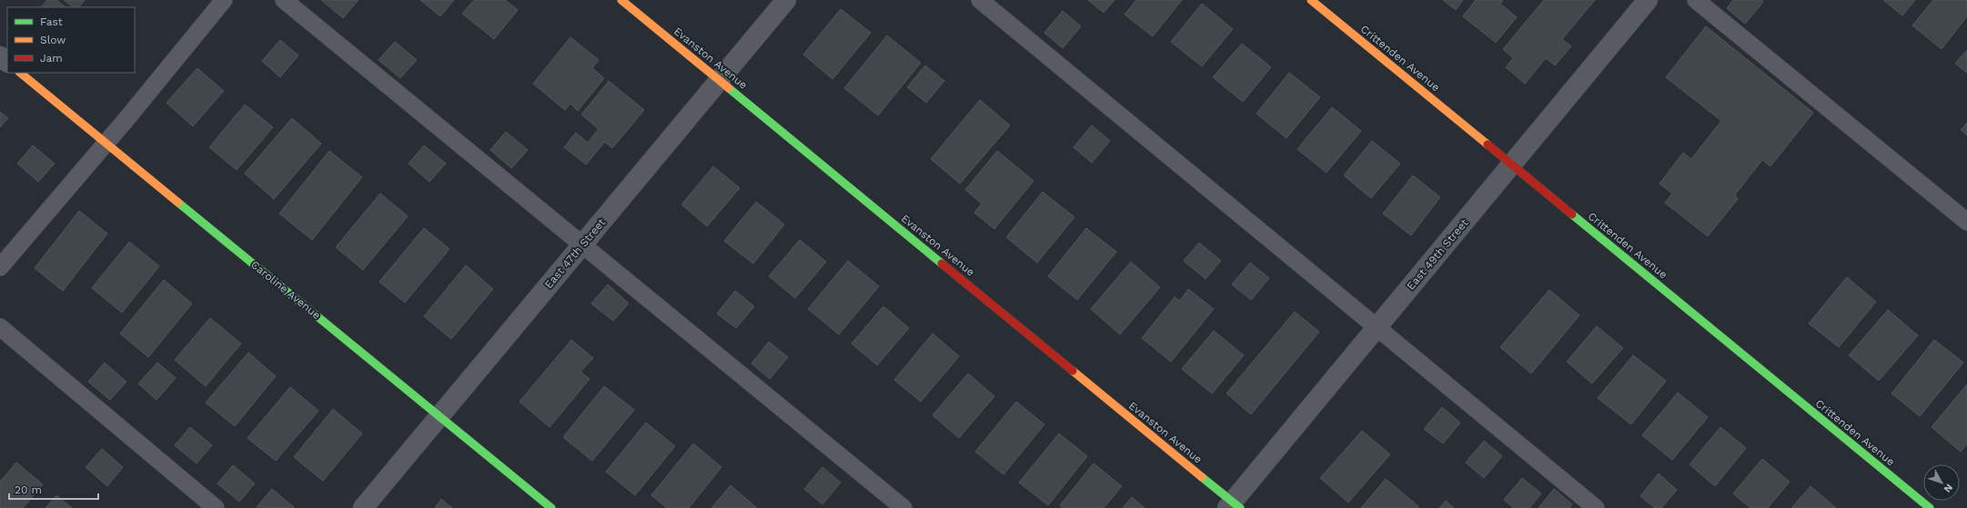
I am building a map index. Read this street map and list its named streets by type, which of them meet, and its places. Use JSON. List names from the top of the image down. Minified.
{"streets":{"street":["Evanston Avenue","Crittenden Avenue","East 47th Street","East 49th Street","Caroline Avenue"]},"crossings":[["Evanston Avenue","East 47th Street"],["Evanston Avenue","East 49th Street"],["Crittenden Avenue","East 49th Street"],["East 47th Street","Caroline Avenue"]],"legend":["Fast","Slow","Jam"],"scale_bar":"20 m","north":"bottom right"}
